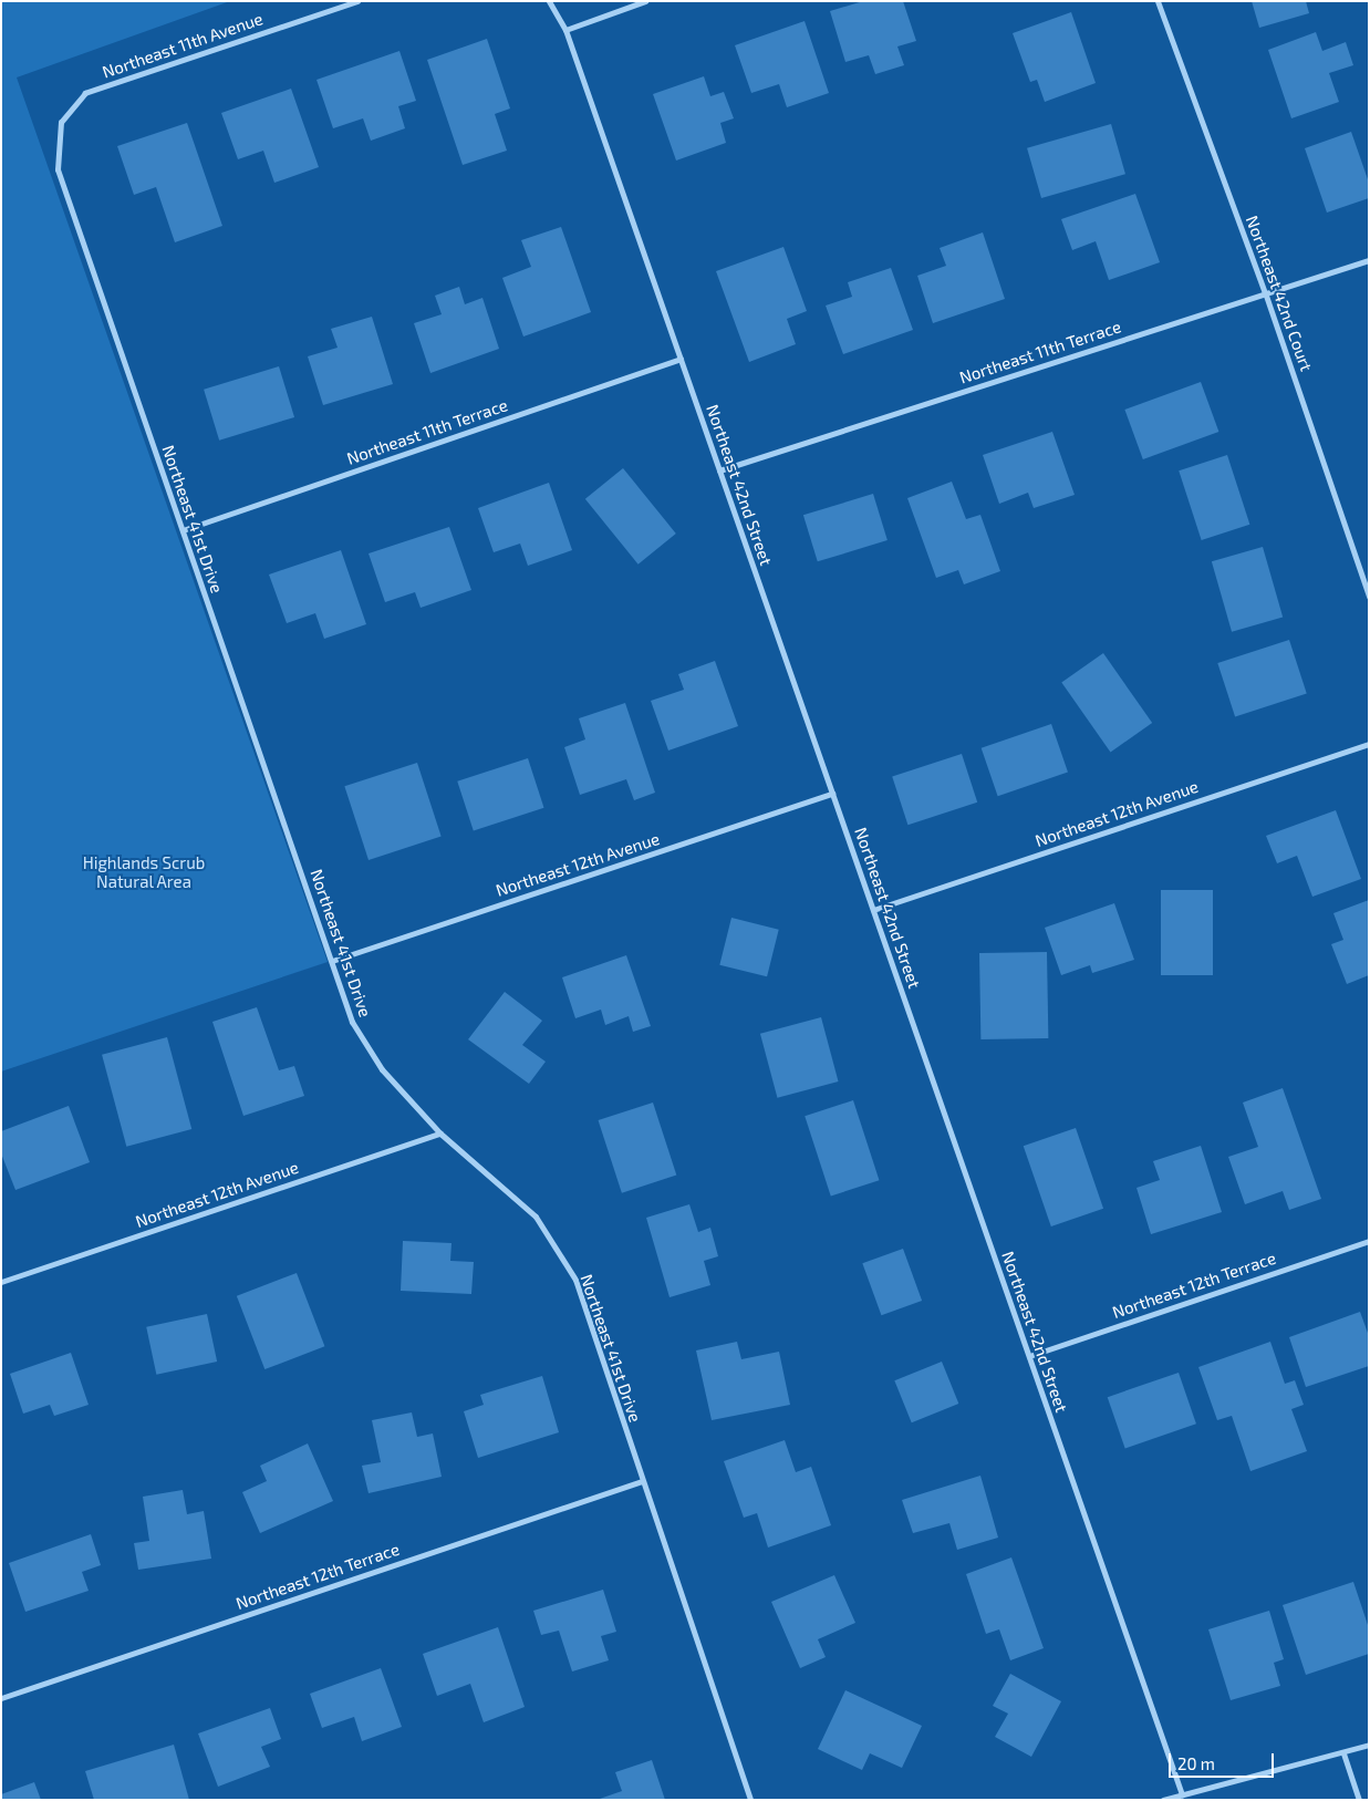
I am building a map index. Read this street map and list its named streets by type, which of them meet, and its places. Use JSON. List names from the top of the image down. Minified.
{"streets":{"street":["Northeast 11th Avenue","Northeast 42nd Court","Northeast 11th Terrace","Northeast 42nd Street","Northeast 41st Drive","Northeast 12th Avenue","Northeast 12th Terrace"]},"crossings":[["Northeast 11th Avenue","Northeast 41st Drive"],["Northeast 42nd Court","Northeast 11th Terrace"],["Northeast 11th Terrace","Northeast 42nd Street"],["Northeast 11th Terrace","Northeast 41st Drive"],["Northeast 42nd Street","Northeast 12th Avenue"],["Northeast 42nd Street","Northeast 12th Terrace"],["Northeast 41st Drive","Northeast 12th Avenue"],["Northeast 41st Drive","Northeast 12th Terrace"]],"parks":["Highlands Scrub Natural Area"],"scale_bar":"20 m"}
